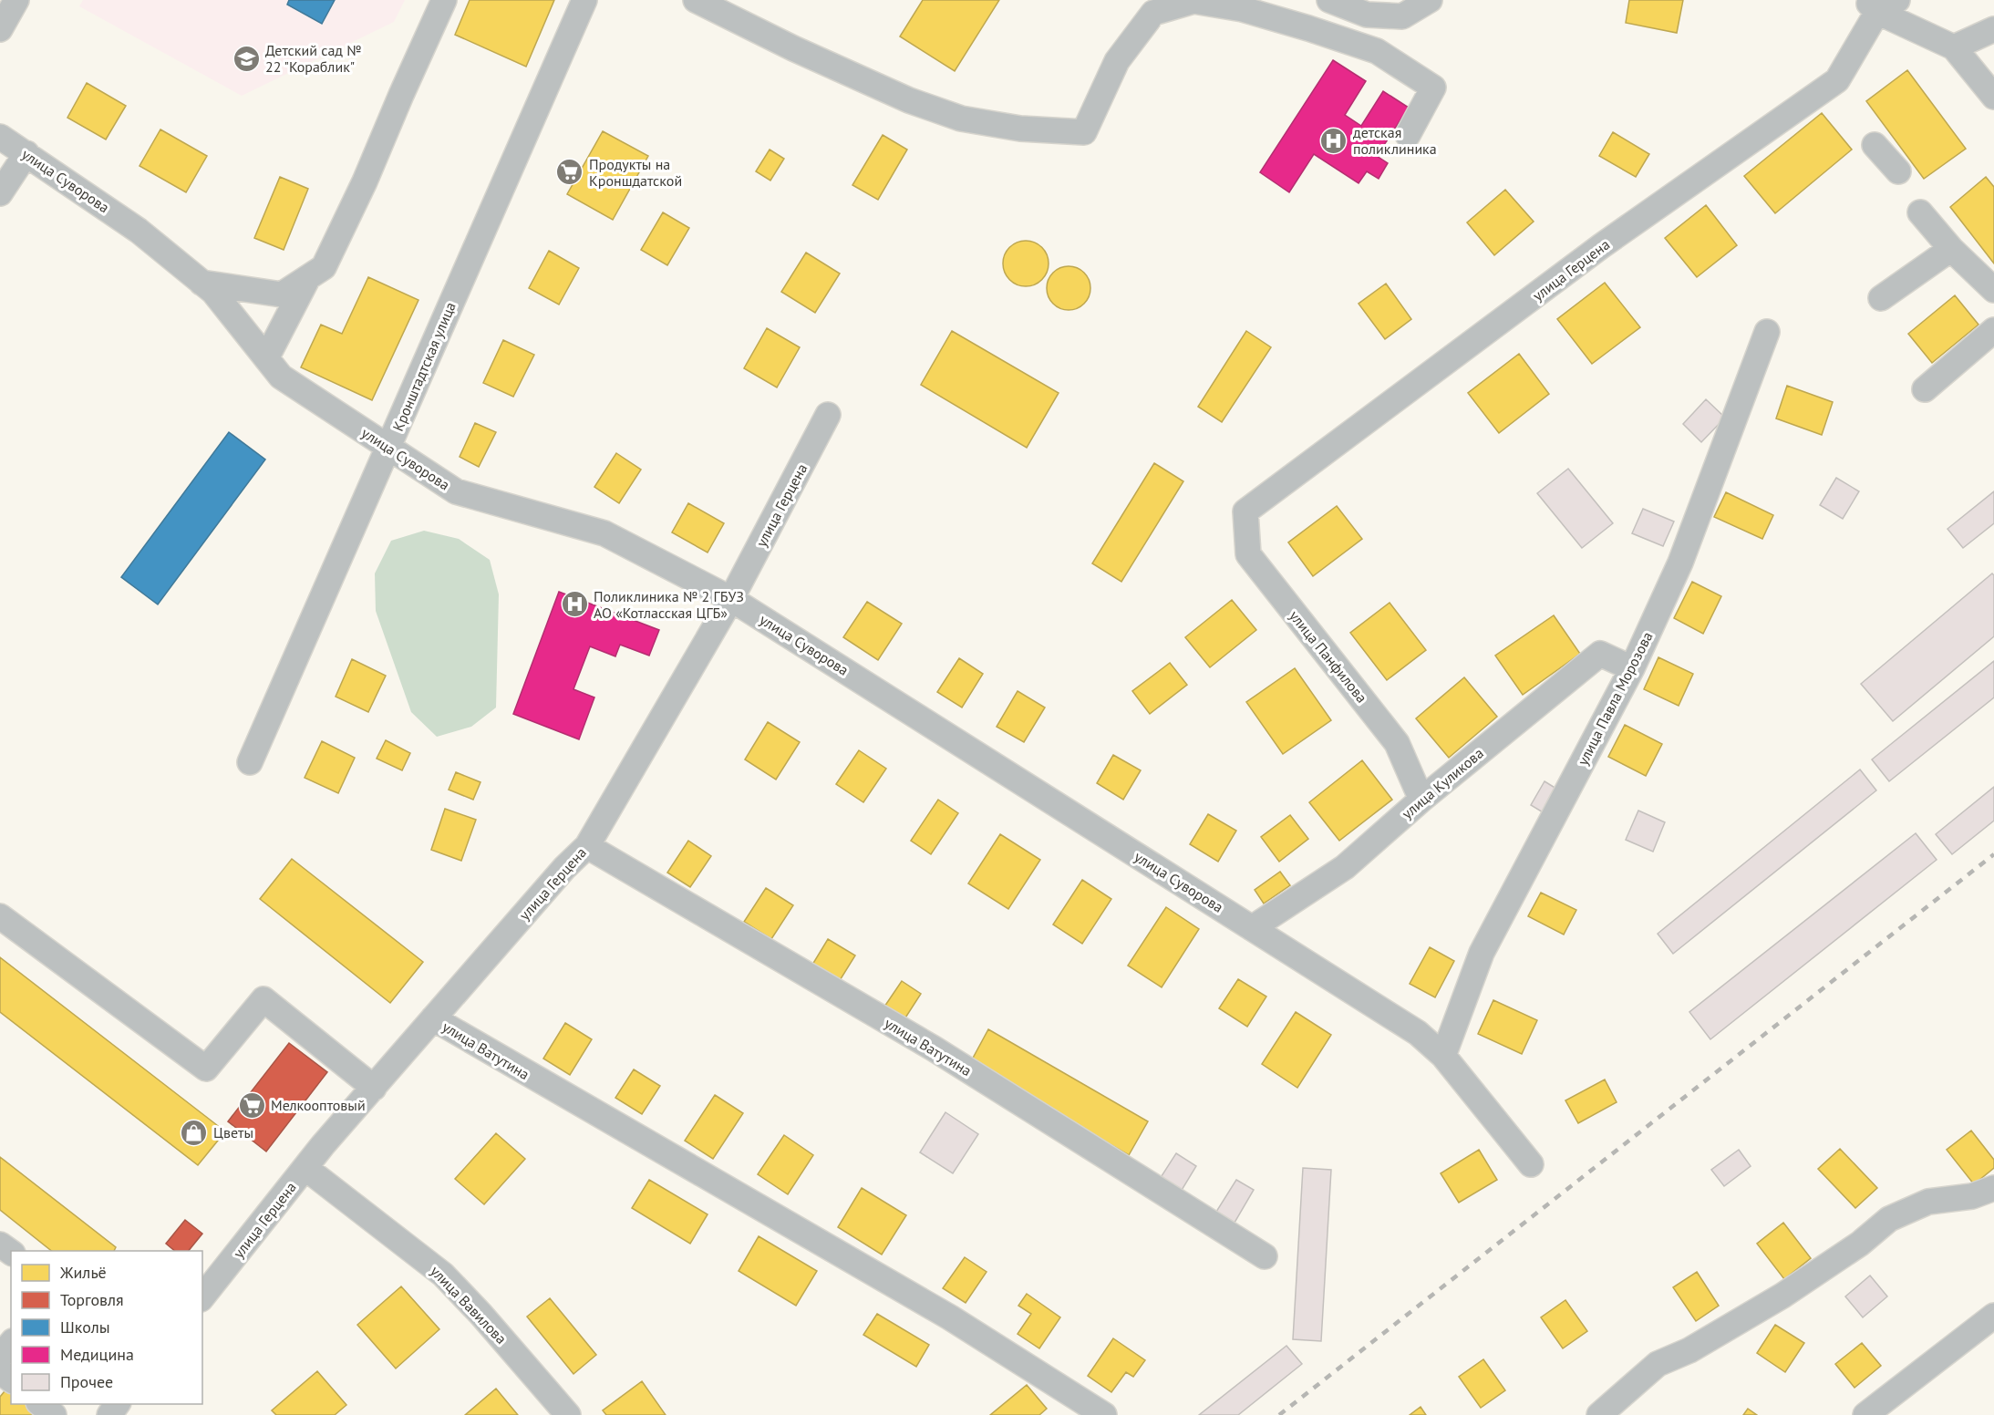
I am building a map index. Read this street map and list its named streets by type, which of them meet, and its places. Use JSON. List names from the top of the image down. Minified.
{"streets":{"street":["улица Суворова","улица Герцена","Кронштадтская улица","улица Панфилова","улица Павла Морозова","улица Куликова","улица Ватутина","улица Вавилова"]},"crossings":[["улица Суворова","улица Герцена"],["улица Суворова","Кронштадтская улица"],["улица Суворова","улица Павла Морозова"],["улица Суворова","улица Куликова"],["улица Герцена","улица Панфилова"],["улица Герцена","улица Ватутина"],["улица Герцена","улица Вавилова"],["улица Панфилова","улица Куликова"],["улица Павла Морозова","улица Куликова"]],"places":{"school or university":["Детский сад № 22 \"Кораблик\""],"hospital":["детская поликлиника","Поликлиника № 2 ГБУЗ АО «Котласская ЦГБ»"],"supermarket":["Продукты на Кроншдатской","Мелкооптовый"],"shop":["Цветы"]},"legend":["Жильё","Торговля","Школы","Медицина","Прочее"]}
